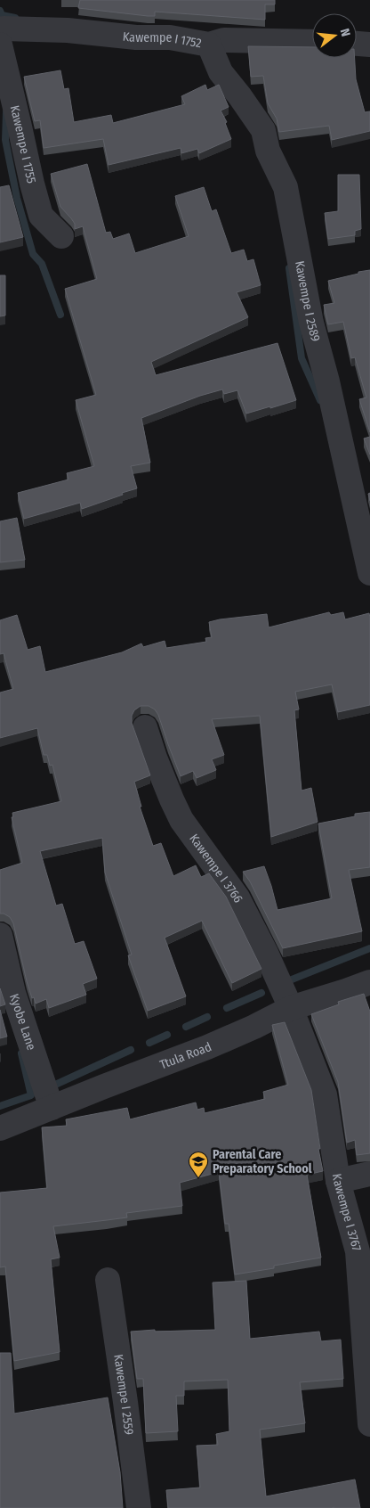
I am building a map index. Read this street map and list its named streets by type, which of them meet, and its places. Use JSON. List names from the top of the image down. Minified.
{"streets":{"street":["Kawempe I 1752","Kawempe I 1755","Kawempe I 2589","Kawempe I 3766","Kyobe Lane","Ttula Road","Kawempe I 3767","Kawempe I 2559"]},"crossings":[["Kawempe I 1752","Kawempe I 1755"],["Kawempe I 1752","Kawempe I 2589"],["Kawempe I 3766","Ttula Road"],["Kawempe I 3766","Kawempe I 3767"],["Kyobe Lane","Ttula Road"],["Ttula Road","Kawempe I 3767"]],"places":{"school or university":["Parental Care Preparatory School"]},"north":"right"}
